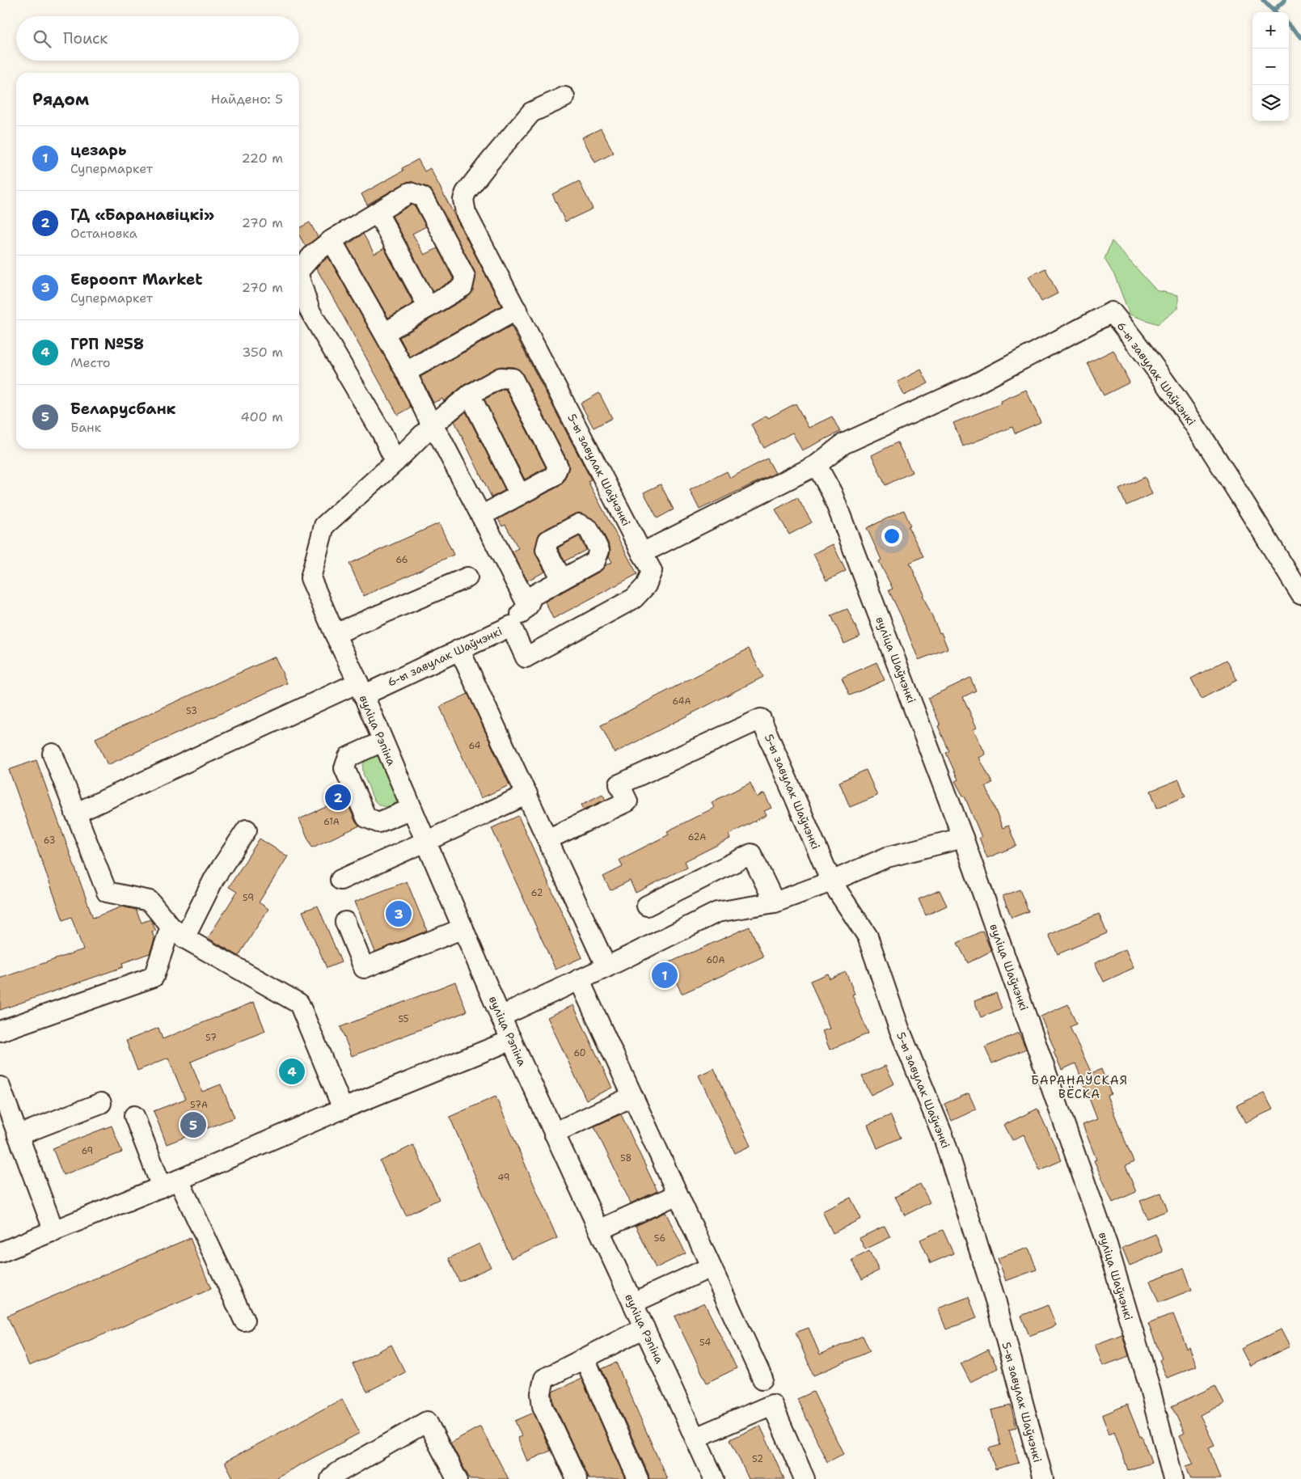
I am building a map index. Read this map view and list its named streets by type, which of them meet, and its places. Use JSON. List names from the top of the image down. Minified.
{"streets":{"street":["6-ы завулак Шаўчэнкі","5-ы завулак Шаўчэнкі","вуліца Шаўчэнкі","вуліца Рэпіна"]},"crossings":[["6-ы завулак Шаўчэнкі","5-ы завулак Шаўчэнкі"],["6-ы завулак Шаўчэнкі","вуліца Шаўчэнкі"],["6-ы завулак Шаўчэнкі","вуліца Рэпіна"]],"districts":["БАРАНАЎСКАЯ ВЁСКА"],"house_numbers":["66","64А","53","64","61А","62А","63","62","59","60А","55","57","60","57А","69","58","49","56","54","52"],"page":{"map_buttons":["+","−"],"search":"Поиск","heading":["Рядом","Найдено: 5"],"list":[{"mark":"1","name":"цезарь","note":"Супермаркет","value":"220 m"},{"mark":"2","name":"ГД «Баранавіцкі»","note":"Остановка","value":"270 m"},{"mark":"3","name":"Евроопт Market","note":"Супермаркет","value":"270 m"},{"mark":"4","name":"ГРП №58","note":"Место","value":"350 m"},{"mark":"5","name":"Беларусбанк","note":"Банк","value":"400 m"}],"pins":["2","3","1","4","5"]}}
